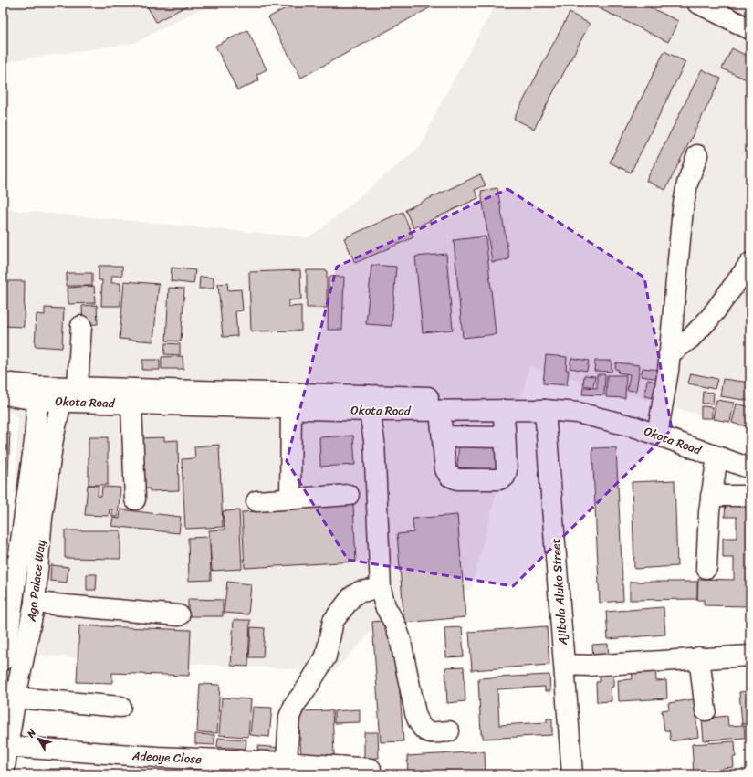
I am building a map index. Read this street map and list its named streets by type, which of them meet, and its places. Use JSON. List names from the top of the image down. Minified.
{"streets":{"main road":["Okota Road","Ago Palace Way","Ajibola Aluko Street","Adeoye Close"]},"crossings":[["Okota Road","Ago Palace Way"],["Okota Road","Ajibola Aluko Street"],["Ago Palace Way","Adeoye Close"]],"north":"top left"}
